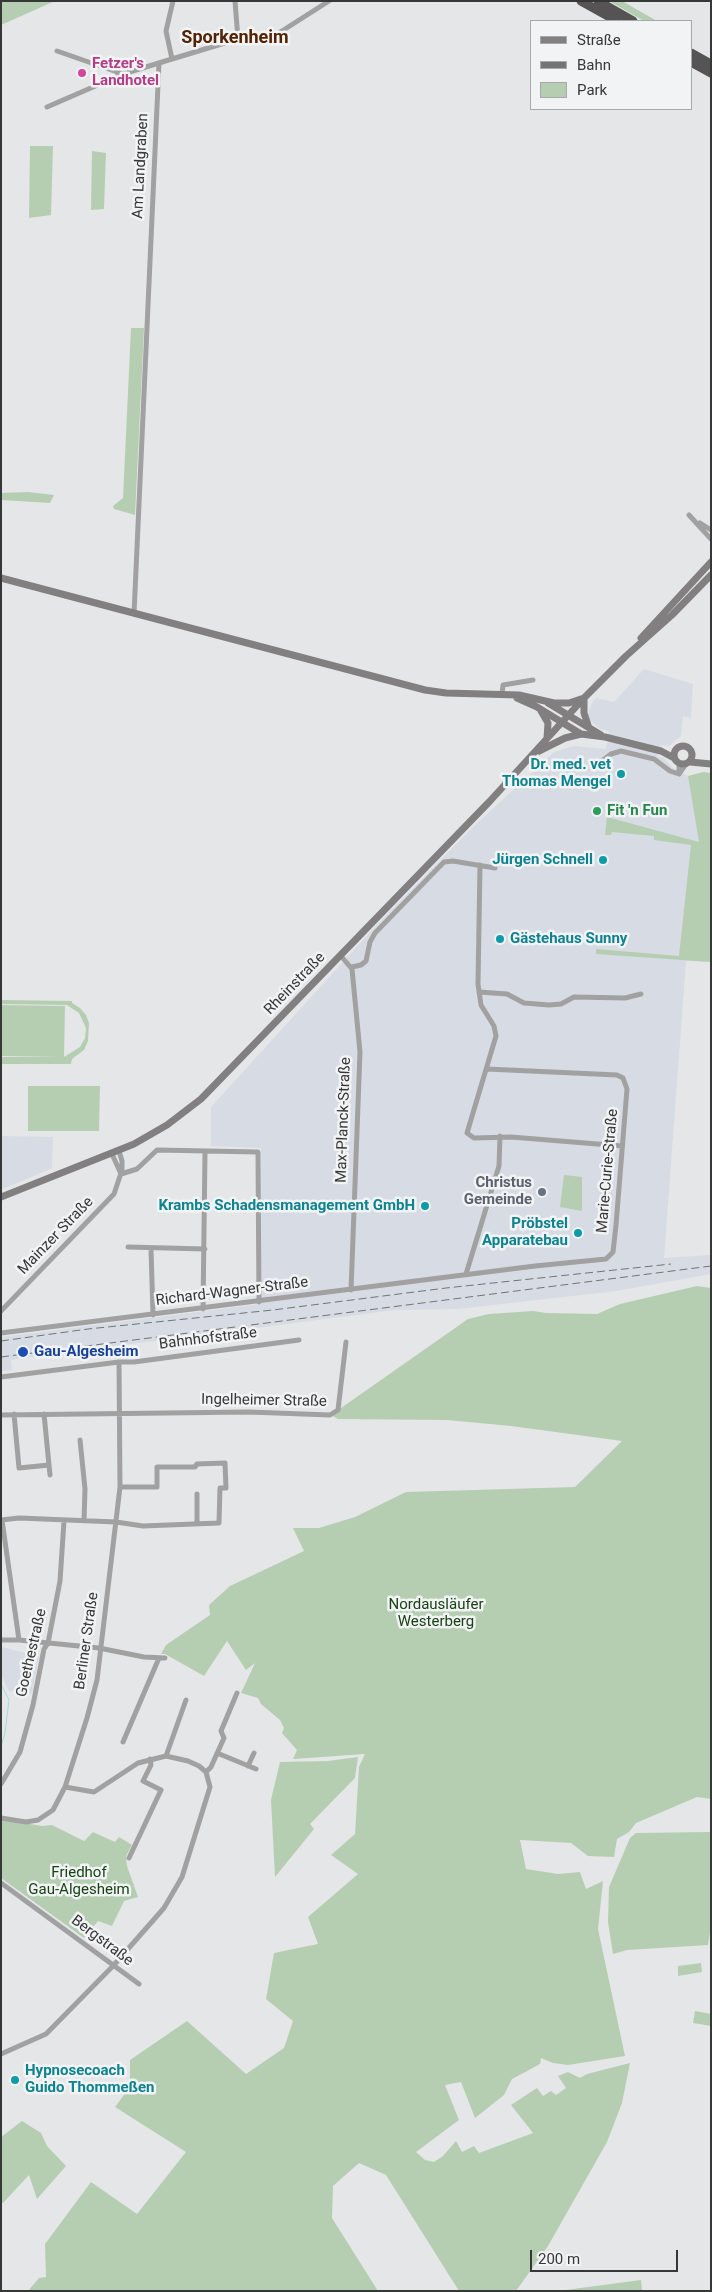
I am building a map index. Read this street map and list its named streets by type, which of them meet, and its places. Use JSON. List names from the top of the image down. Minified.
{"streets":{"main road":["Rheinstraße"],"street":["Am Landgraben","Max-Planck-Straße","Marie-Curie-Straße","Mainzer Straße","Richard-Wagner-Straße","Bahnhofstraße","Ingelheimer Straße","Berliner Straße","Goethestraße","Bergstraße"]},"crossings":[["Rheinstraße","Mainzer Straße"],["Max-Planck-Straße","Richard-Wagner-Straße"],["Marie-Curie-Straße","Richard-Wagner-Straße"],["Ingelheimer Straße","Berliner Straße"]],"districts":["Sporkenheim"],"parks":["Nordausläufer Westerberg","Friedhof Gau-Algesheim"],"places":["Fetzer's Landhotel","Dr. med. vet Thomas Mengel","Fit 'n Fun","Jürgen Schnell","Gästehaus Sunny","Christus Gemeinde","Krambs Schadensmanagement GmbH","Pröbstel Apparatebau","Gau-Algesheim","Hypnosecoach Guido Thommeßen"],"legend":["Straße","Bahn","Park"],"scale_bar":"200 m"}
